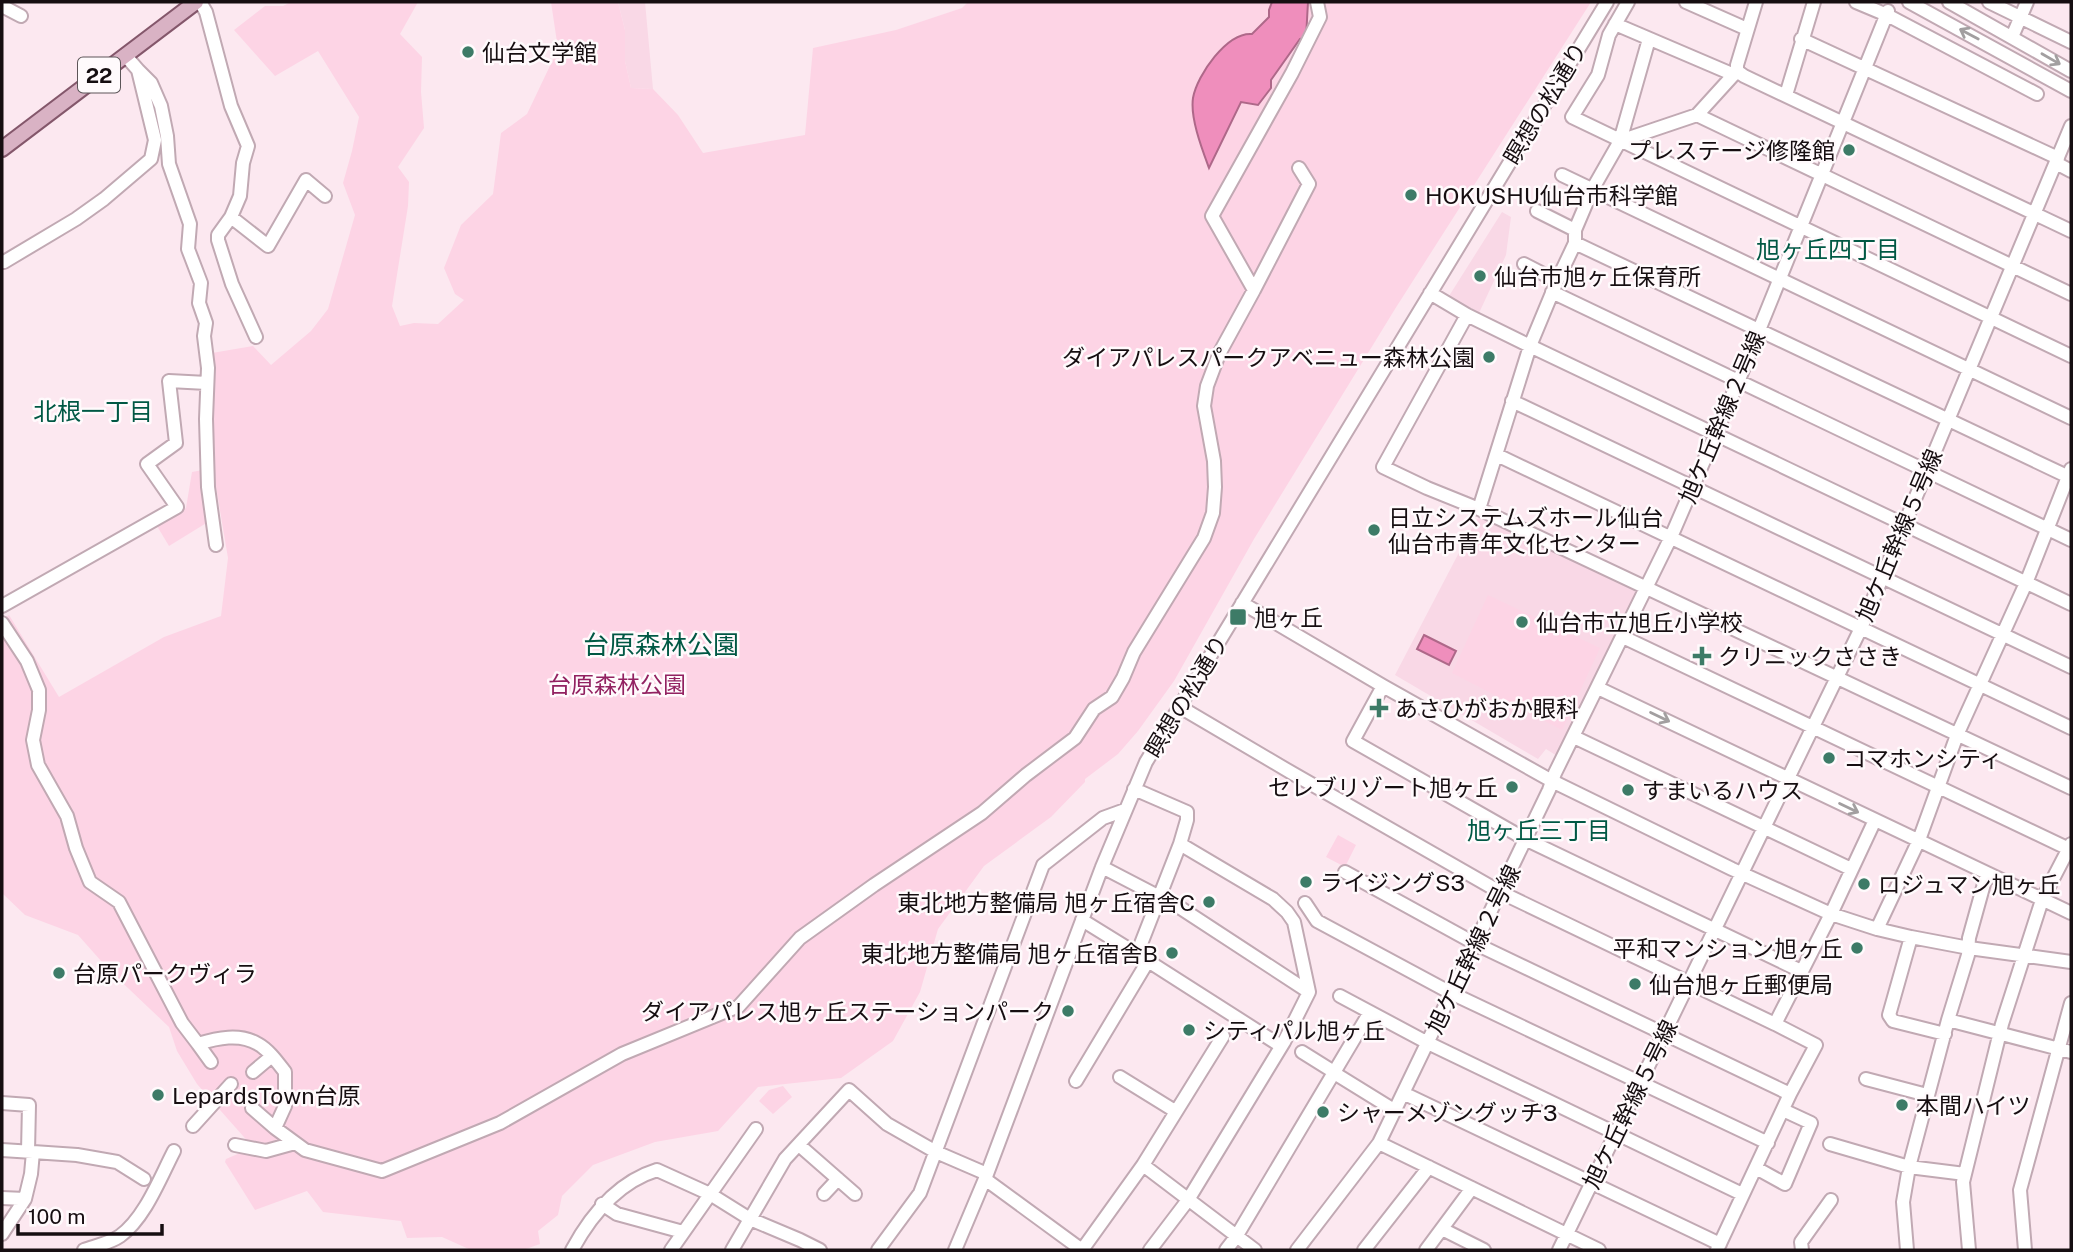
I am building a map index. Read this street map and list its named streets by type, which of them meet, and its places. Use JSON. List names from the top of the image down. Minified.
{"streets":{"main road":["22"],"street":["瞑想の松通り","旭ケ丘幹線２号線","旭ケ丘幹線５号線"]},"districts":["旭ヶ丘四丁目","北根一丁目","台原森林公園","旭ヶ丘三丁目"],"parks":["台原森林公園"],"places":{"other":["仙台文学館","プレステージ修隆館","HOKUSHU仙台市科学館","仙台市旭ヶ丘保育所","ダイアパレスパークアベニュー森林公園","日立システムズホール仙台 仙台市青年文化センター","仙台市立旭丘小学校","コマホンシティ","セレブリゾート旭ヶ丘","すまいるハウス","ライジングS3","ロジュマン旭ヶ丘","東北地方整備局 旭ヶ丘宿舎C","平和マンション旭ヶ丘","東北地方整備局 旭ヶ丘宿舎B","台原パークヴィラ","仙台旭ヶ丘郵便局","ダイアパレス旭ヶ丘ステーションパーク","シティパル旭ヶ丘","LepardsTown台原","本間ハイツ","シャーメゾングッチ3"],"transit":["旭ヶ丘"],"health":["クリニックささき","あさひがおか眼科"]},"scale_bar":"100 m"}
